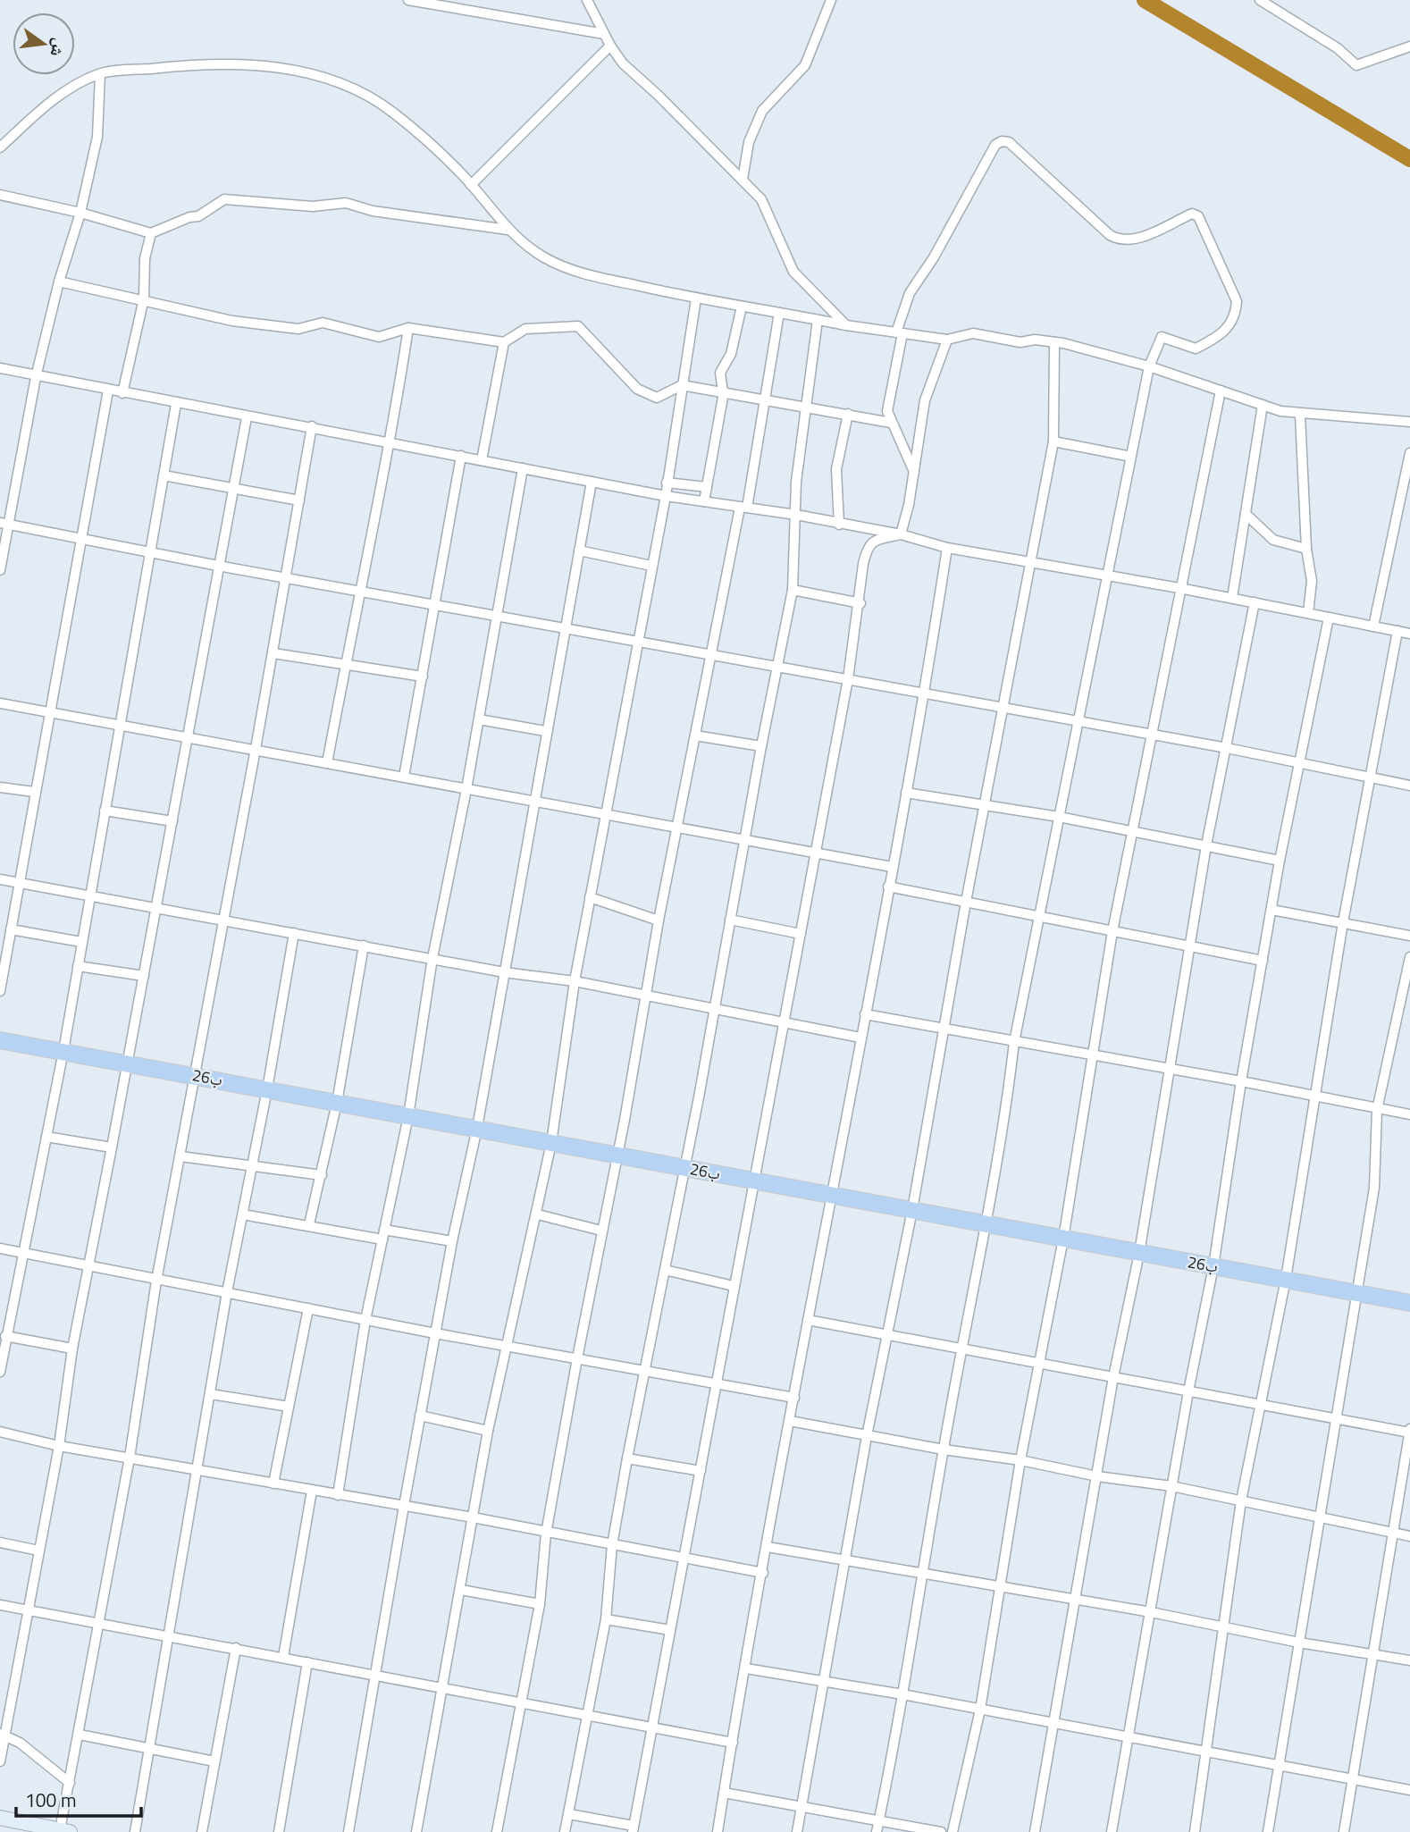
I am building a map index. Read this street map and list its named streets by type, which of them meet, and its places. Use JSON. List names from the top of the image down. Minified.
{"streets":{"highway":["26ب"]},"scale_bar":"100 m","north":"right"}
